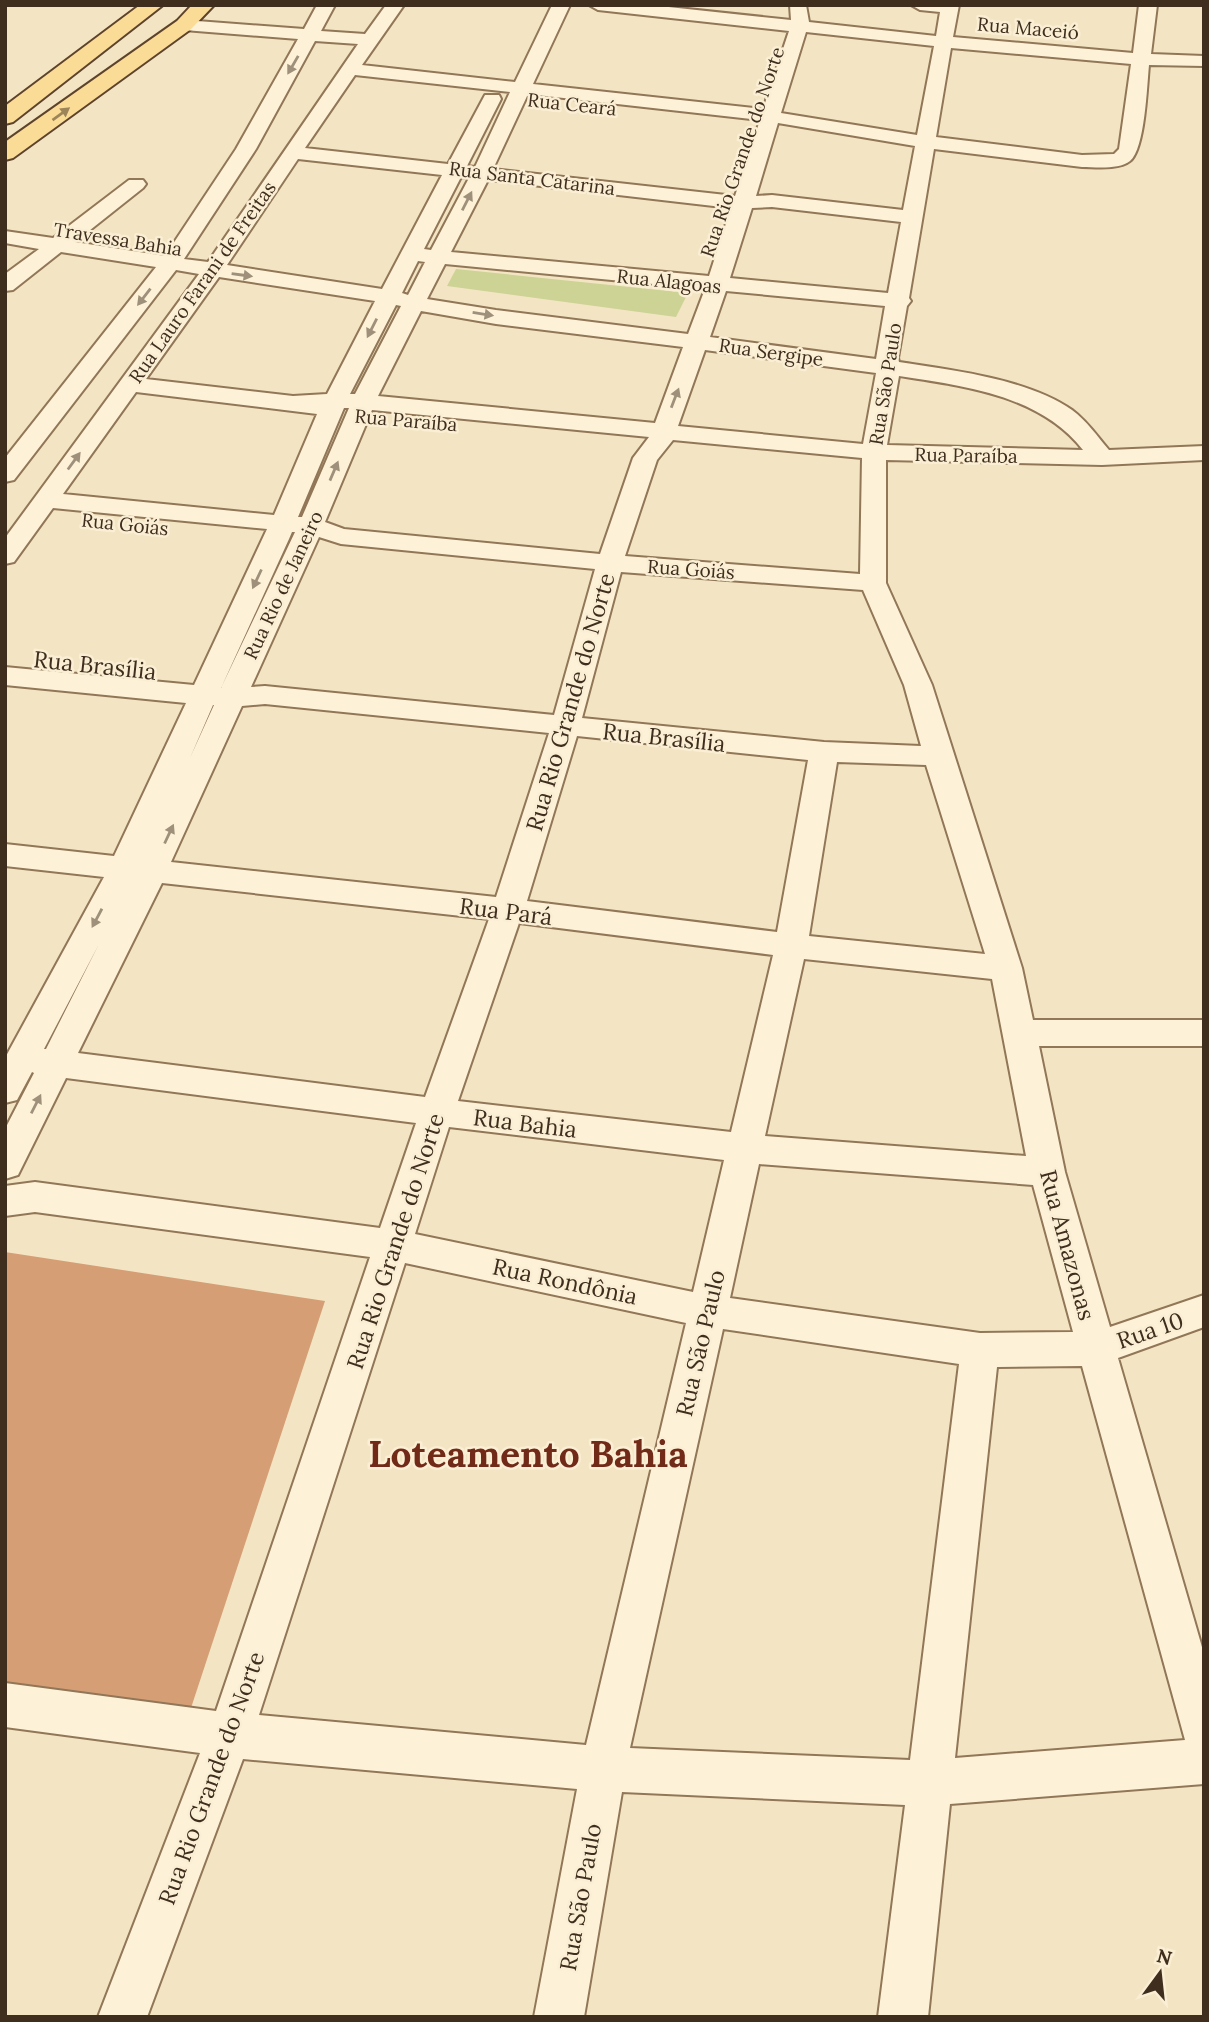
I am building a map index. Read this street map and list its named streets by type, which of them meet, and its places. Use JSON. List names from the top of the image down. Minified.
{"streets":{"street":["Rua Maceió","Rua Ceará","Rua Rio Grande do Norte","Rua Santa Catarina","Travessa Bahia","Rua Alagoas","Rua Lauro Farani de Freitas","Rua Sergipe","Rua São Paulo","Rua Paraíba","Rua Goiás","Rua Rio de Janeiro","Rua Brasília","Rua Pará","Rua Bahia","Rua Amazonas","Rua Rondônia","Rua 10"]},"crossings":[["Rua Maceió","Rua Ceará"],["Rua Maceió","Rua Rio Grande do Norte"],["Rua Maceió","Rua São Paulo"],["Rua Ceará","Rua Rio Grande do Norte"],["Rua Ceará","Rua Lauro Farani de Freitas"],["Rua Ceará","Rua São Paulo"],["Rua Ceará","Rua Rio de Janeiro"],["Rua Rio Grande do Norte","Rua Santa Catarina"],["Rua Rio Grande do Norte","Rua Alagoas"],["Rua Rio Grande do Norte","Rua Sergipe"],["Rua Rio Grande do Norte","Rua Paraíba"],["Rua Rio Grande do Norte","Rua Goiás"],["Rua Rio Grande do Norte","Rua Brasília"],["Rua Rio Grande do Norte","Rua Pará"],["Rua Rio Grande do Norte","Rua Bahia"],["Rua Rio Grande do Norte","Rua Rondônia"],["Rua Santa Catarina","Rua Lauro Farani de Freitas"],["Rua Santa Catarina","Rua São Paulo"],["Rua Santa Catarina","Rua Rio de Janeiro"],["Travessa Bahia","Rua Lauro Farani de Freitas"],["Travessa Bahia","Rua Sergipe"],["Travessa Bahia","Rua Rio de Janeiro"],["Rua Alagoas","Rua Sergipe"],["Rua Alagoas","Rua São Paulo"],["Rua Alagoas","Rua Rio de Janeiro"],["Rua Lauro Farani de Freitas","Rua Paraíba"],["Rua Lauro Farani de Freitas","Rua Goiás"],["Rua Sergipe","Rua São Paulo"],["Rua Sergipe","Rua Paraíba"],["Rua Sergipe","Rua Rio de Janeiro"],["Rua São Paulo","Rua Paraíba"],["Rua São Paulo","Rua Goiás"],["Rua São Paulo","Rua Brasília"],["Rua São Paulo","Rua Pará"],["Rua São Paulo","Rua Bahia"],["Rua São Paulo","Rua Amazonas"],["Rua São Paulo","Rua Rondônia"],["Rua Paraíba","Rua Rio de Janeiro"],["Rua Goiás","Rua Rio de Janeiro"],["Rua Rio de Janeiro","Rua Brasília"],["Rua Rio de Janeiro","Rua Pará"],["Rua Rio de Janeiro","Rua Bahia"],["Rua Brasília","Rua Amazonas"],["Rua Pará","Rua Amazonas"],["Rua Bahia","Rua Amazonas"],["Rua Amazonas","Rua Rondônia"],["Rua Amazonas","Rua 10"],["Rua Rondônia","Rua 10"]],"districts":["Loteamento Bahia"],"north":"top"}
